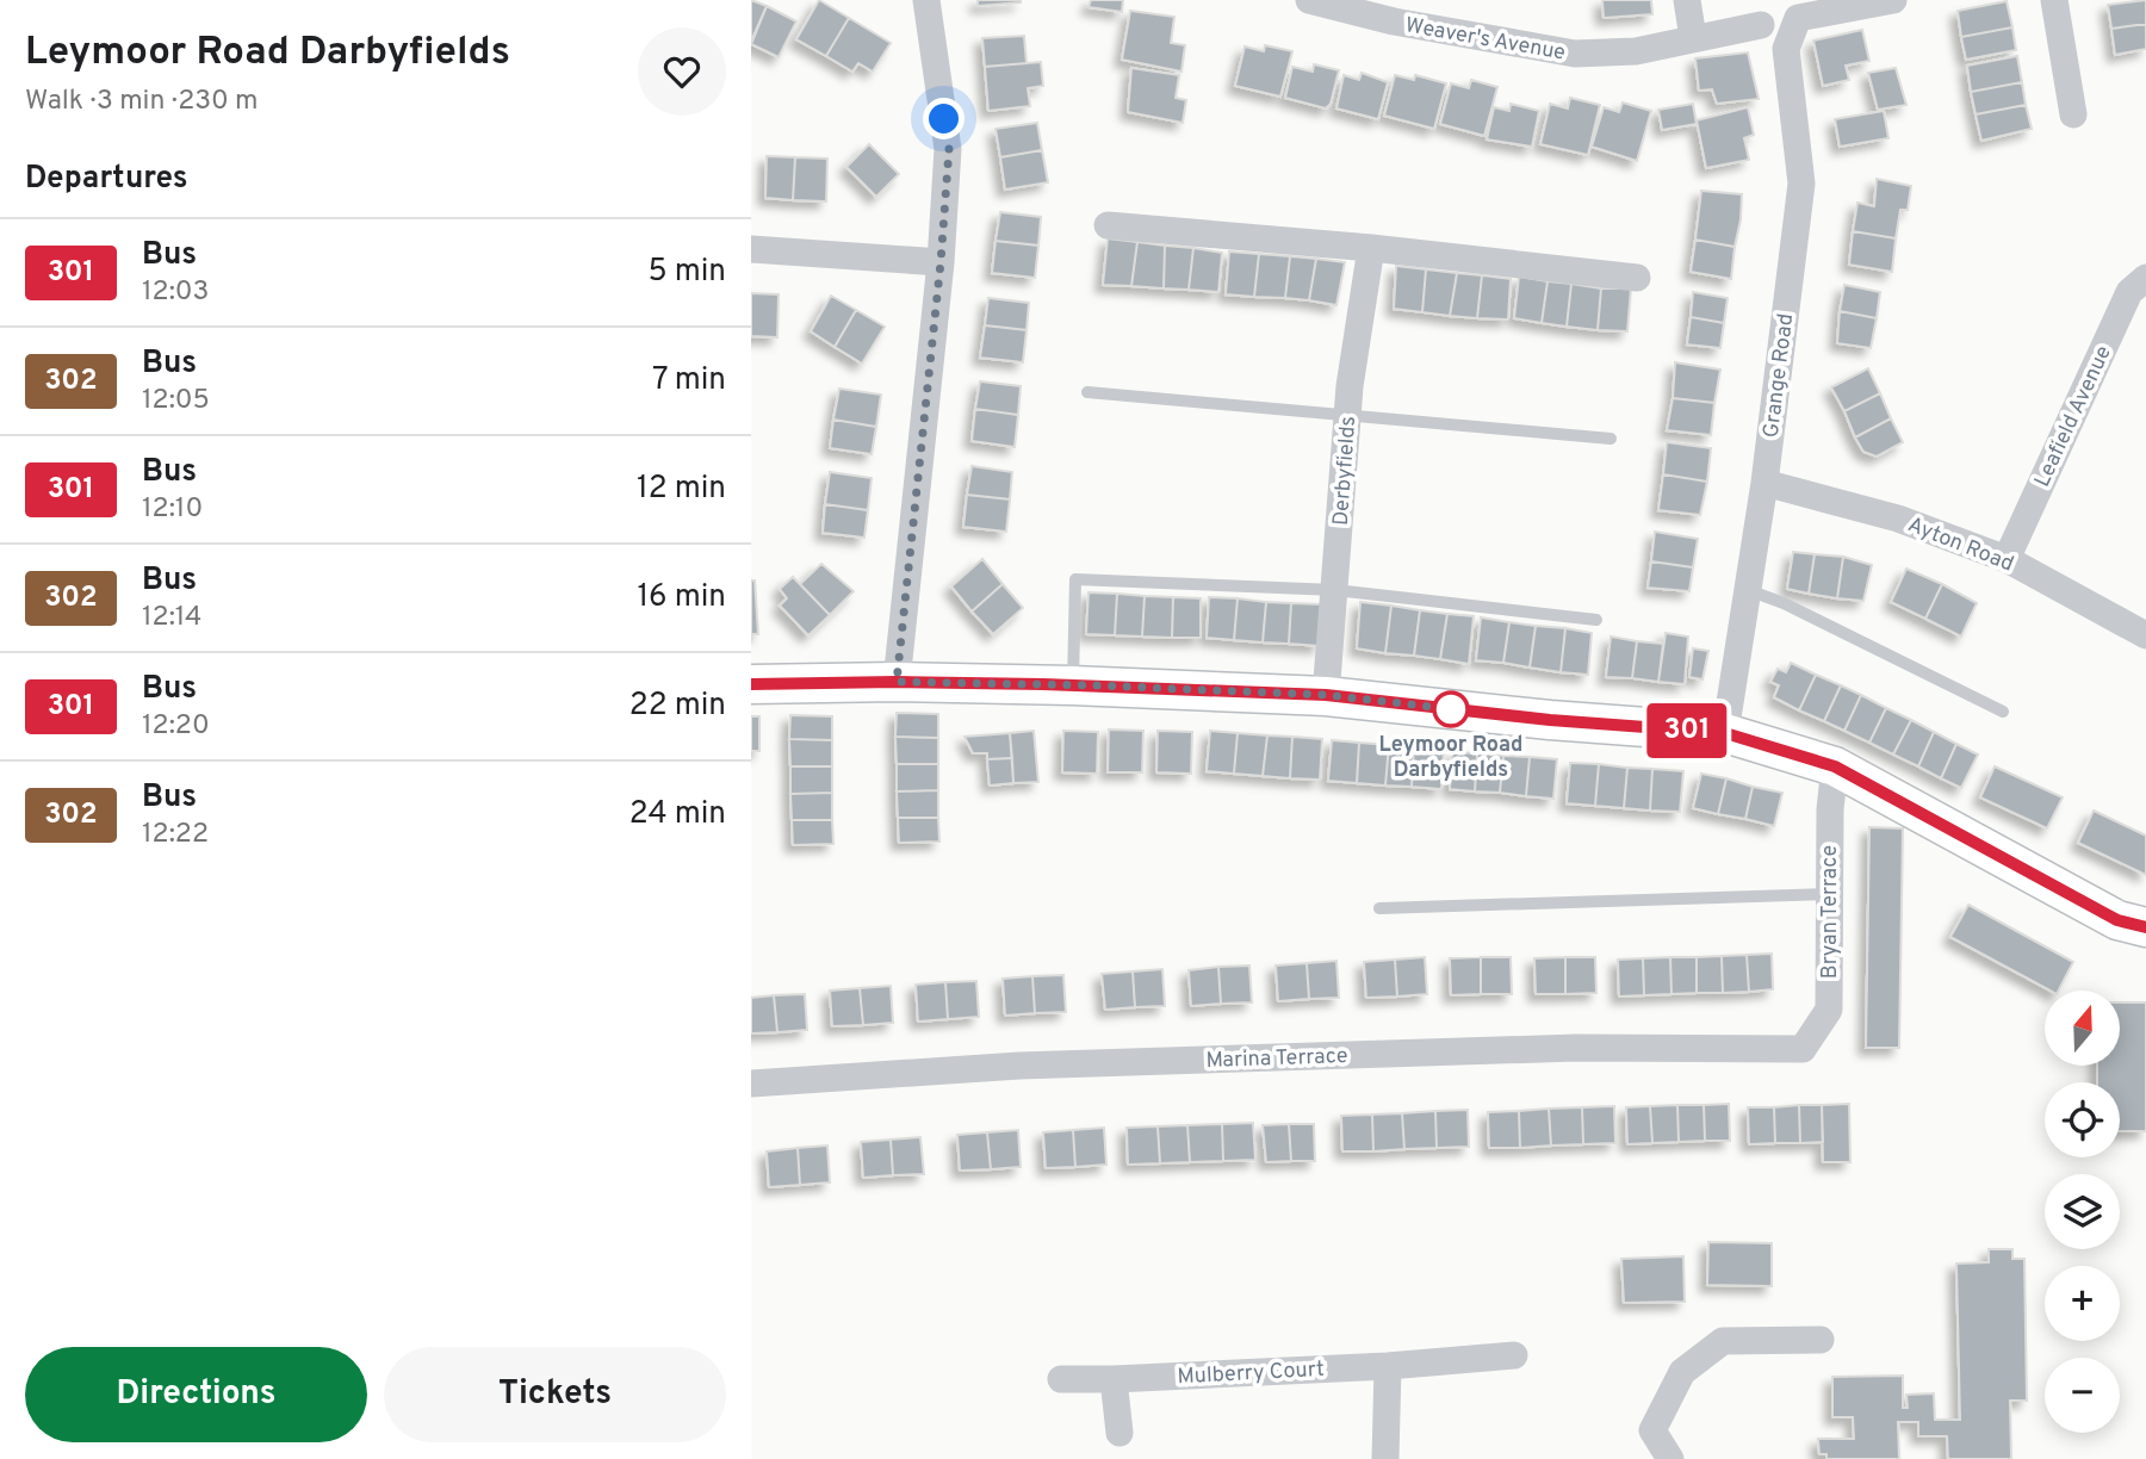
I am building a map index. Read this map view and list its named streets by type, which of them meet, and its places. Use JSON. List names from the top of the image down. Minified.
{"streets":{"street":["Weaver's Avenue","Grange Road","Leafield Avenue","Derbyfields","Ayton Road","Bryan Terrace","Marina Terrace","Mulberry Court"]},"crossings":[["Grange Road","Ayton Road"],["Leafield Avenue","Ayton Road"],["Bryan Terrace","Marina Terrace"]],"places":["Leymoor Road Darbyfields"],"lines":["bus line 301"],"north":"top","page":{"heading":[["Leymoor Road Darbyfields","Walk · 3 min · 230 m"],"Departures"],"on_map":"301","list":[{"mark":"301","name":"Bus","note":"12:03","value":"5 min"},{"mark":"302","name":"Bus","note":"12:05","value":"7 min"},{"mark":"301","name":"Bus","note":"12:10","value":"12 min"},{"mark":"302","name":"Bus","note":"12:14","value":"16 min"},{"mark":"301","name":"Bus","note":"12:20","value":"22 min"},{"mark":"302","name":"Bus","note":"12:22","value":"24 min"}],"map_buttons":["+","−"],"buttons":["Directions","Tickets"]}}
